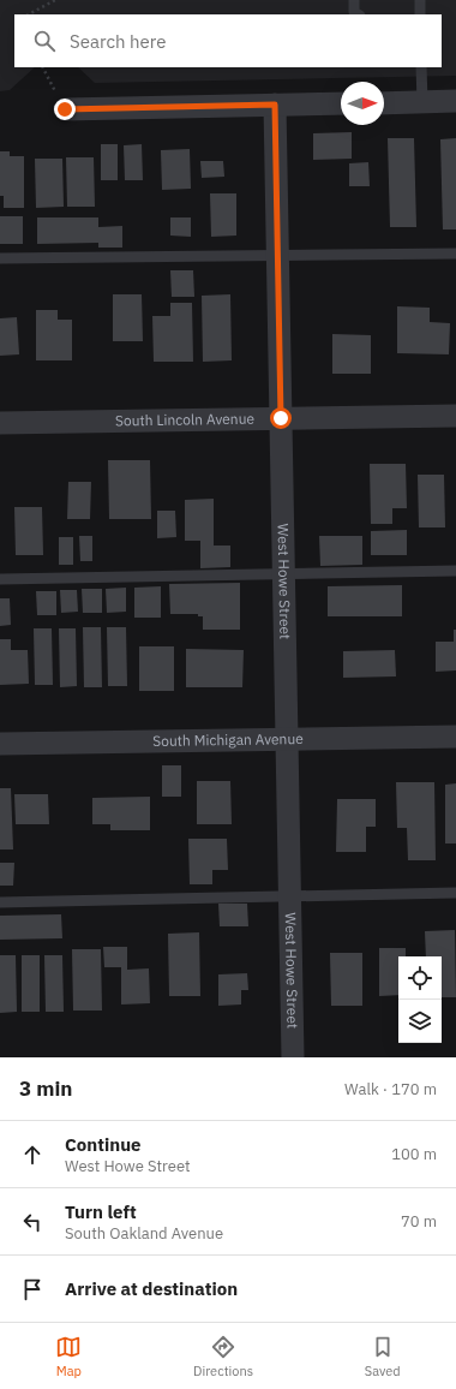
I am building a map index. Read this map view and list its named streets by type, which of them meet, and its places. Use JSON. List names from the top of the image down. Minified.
{"streets":{"street":["South Lincoln Avenue","West Howe Street","South Michigan Avenue"]},"crossings":[["South Lincoln Avenue","West Howe Street"],["West Howe Street","South Michigan Avenue"]],"north":"right","page":{"search":"Search here","heading":["3 min","Walk · 170 m"],"list":[["Continue","West Howe Street","100 m"],["Turn left","South Oakland Avenue","70 m"],"Arrive at destination"],"nav":["Map","Directions","Saved"]}}
